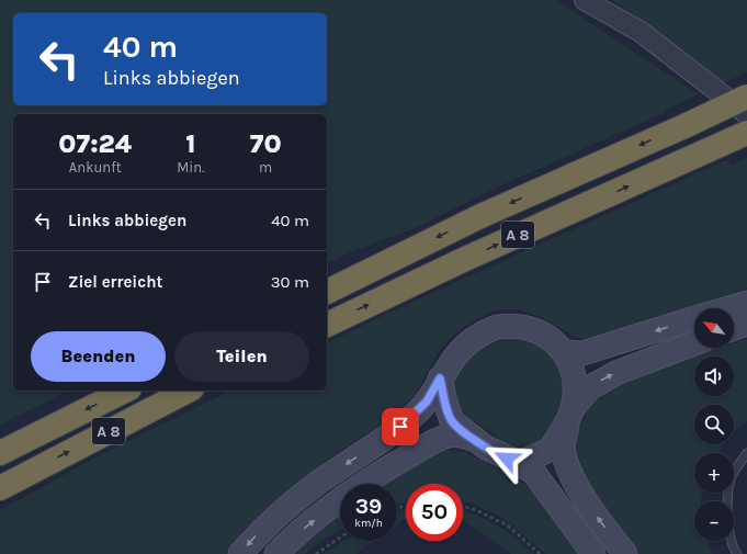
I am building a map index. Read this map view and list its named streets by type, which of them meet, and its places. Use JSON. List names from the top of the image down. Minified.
{"streets":{"highway":["A 8"]},"north":"top left","page":{"turn":["40 m","Links abbiegen"],"eta":["07:24","Ankunft","1","Min.","70","m"],"list":[{"name":"Links abbiegen","value":"40 m"},{"name":"Ziel erreicht","value":"30 m"}],"map_buttons":["+","−"],"buttons":["Beenden","Teilen"],"speed":"39 km/h","limit":"50"}}
